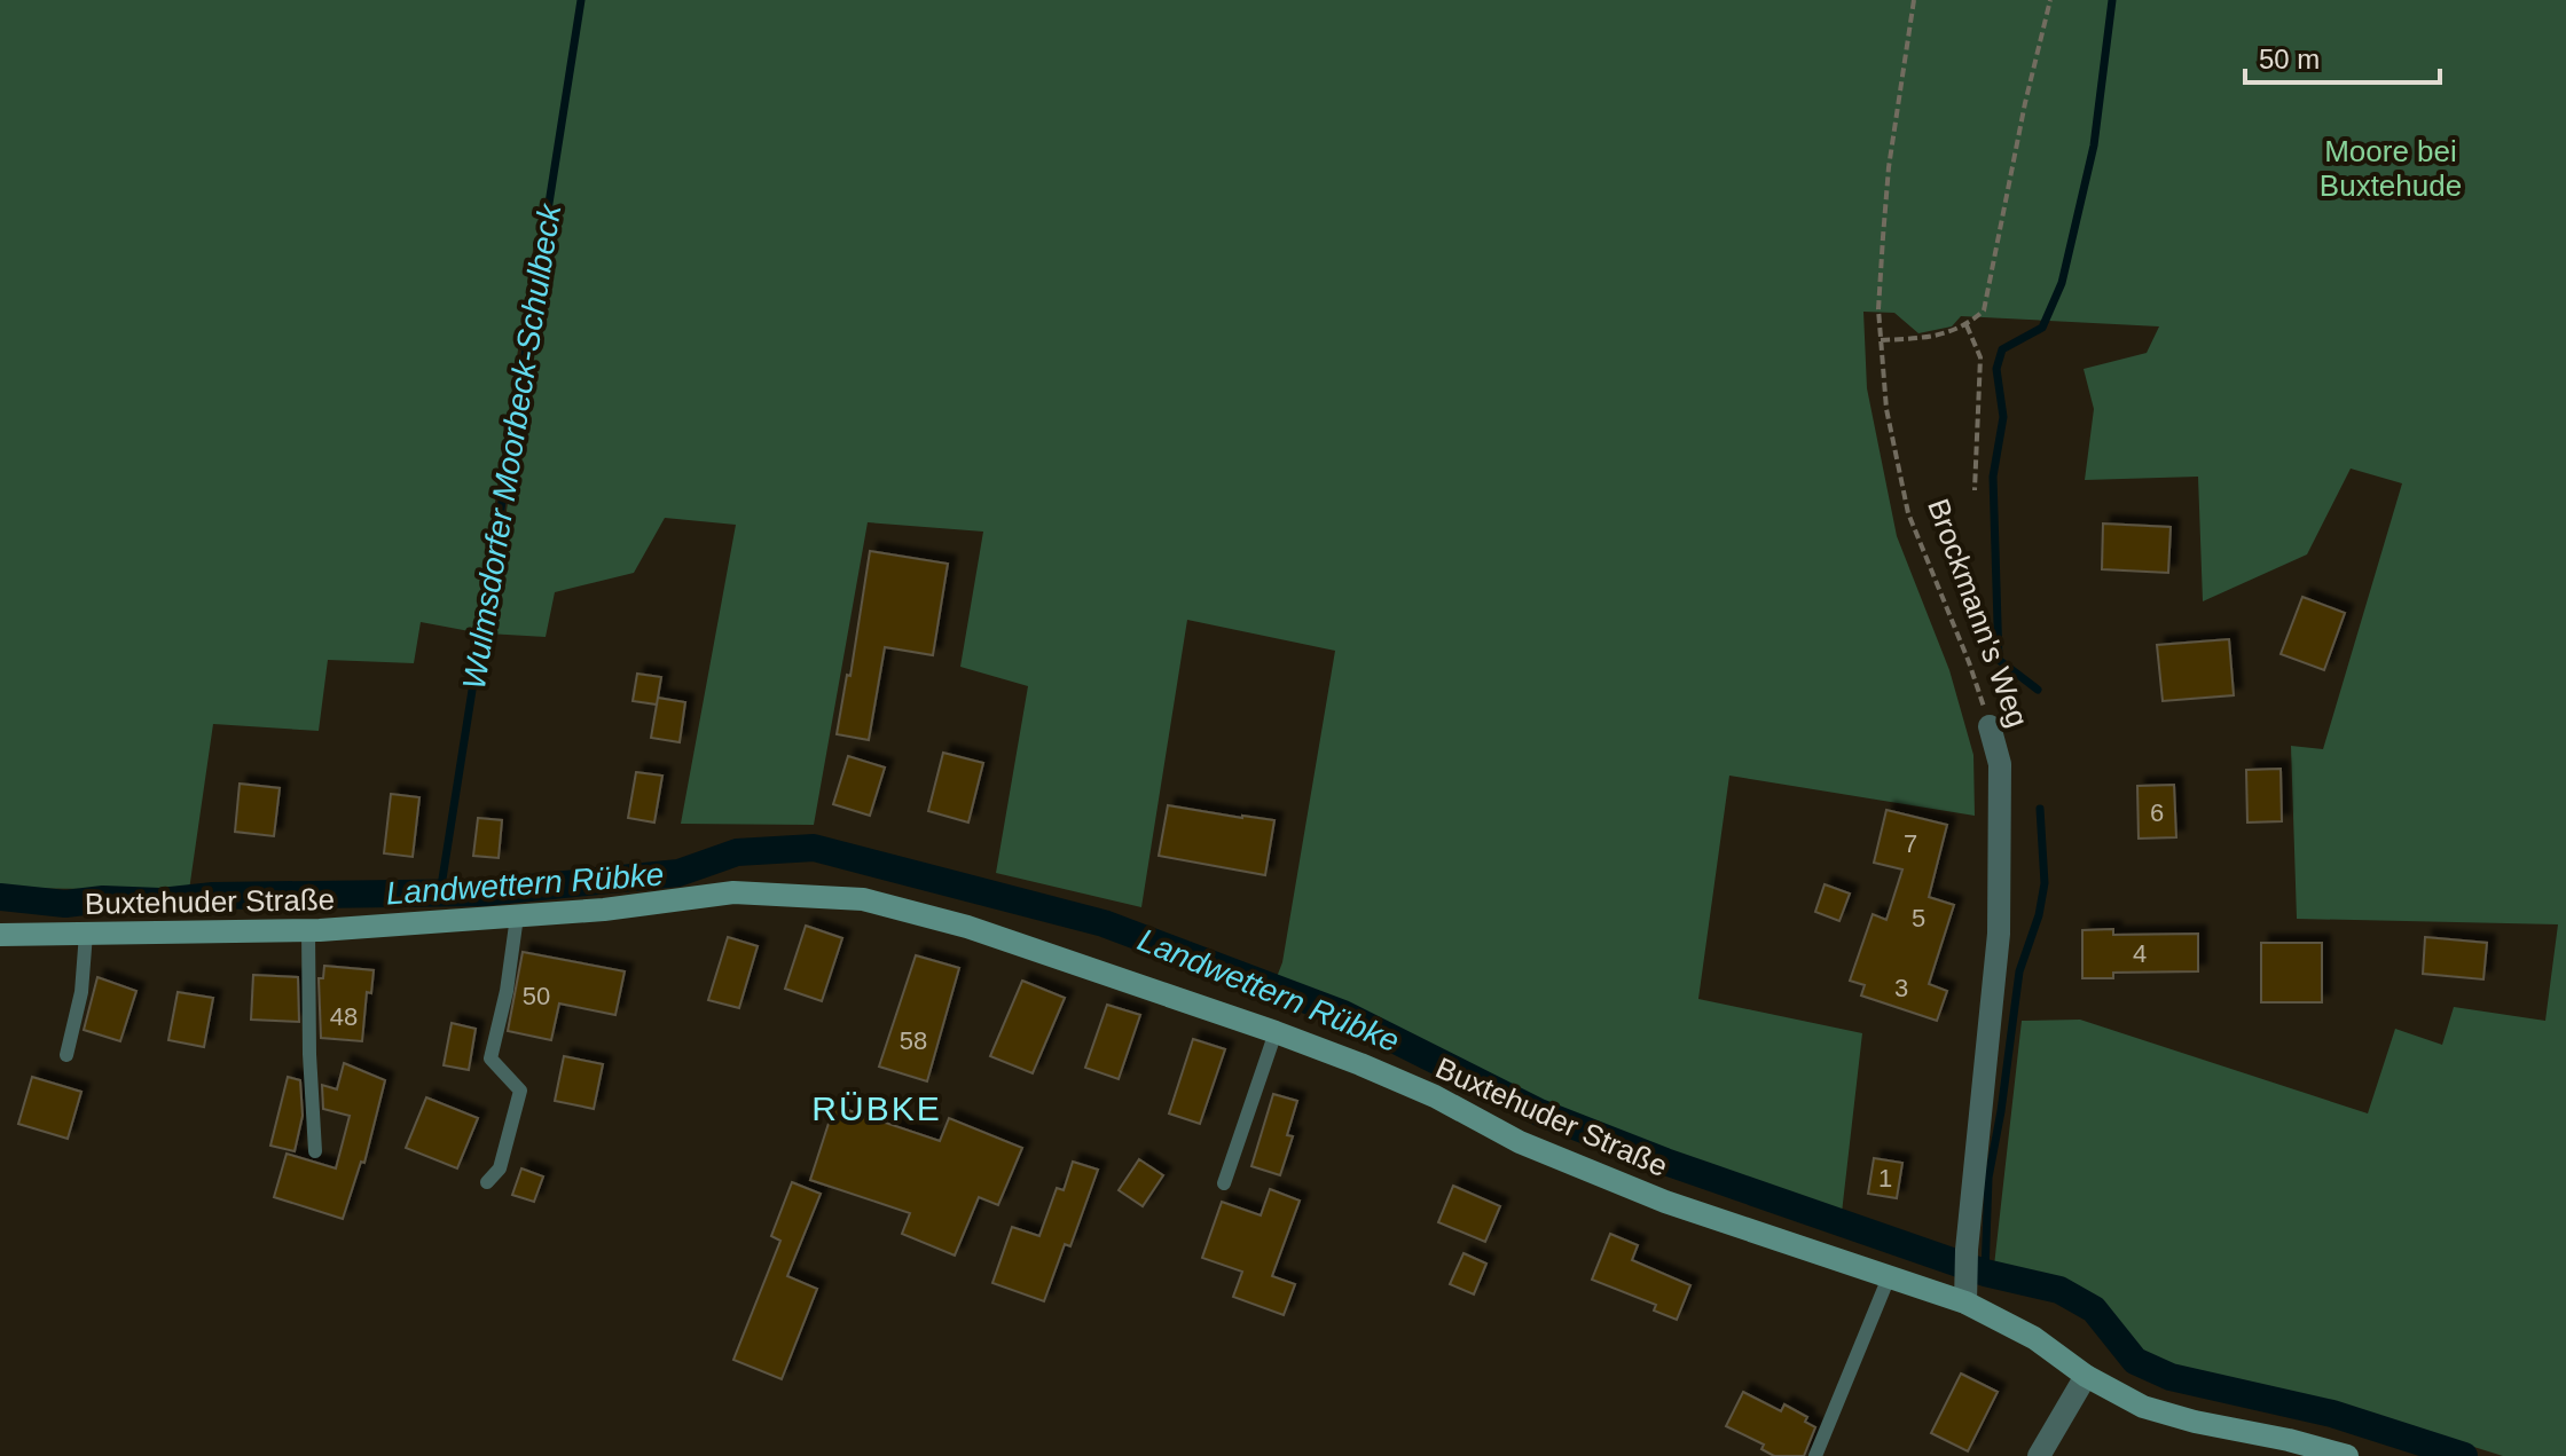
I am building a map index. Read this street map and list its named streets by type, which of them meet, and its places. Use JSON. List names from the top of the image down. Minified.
{"streets":{"street":["Brockmann's Weg","Buxtehuder Straße"]},"crossings":[["Brockmann's Weg","Buxtehuder Straße"]],"districts":["RÜBKE"],"water":["Wulmsdorfer Moorbeck-Schulbeck","Landwettern Rübke"],"parks":["Moore bei Buxtehude"],"house_numbers":["6","7","5","4","3","50","48","58","1"],"scale_bar":"50 m"}
